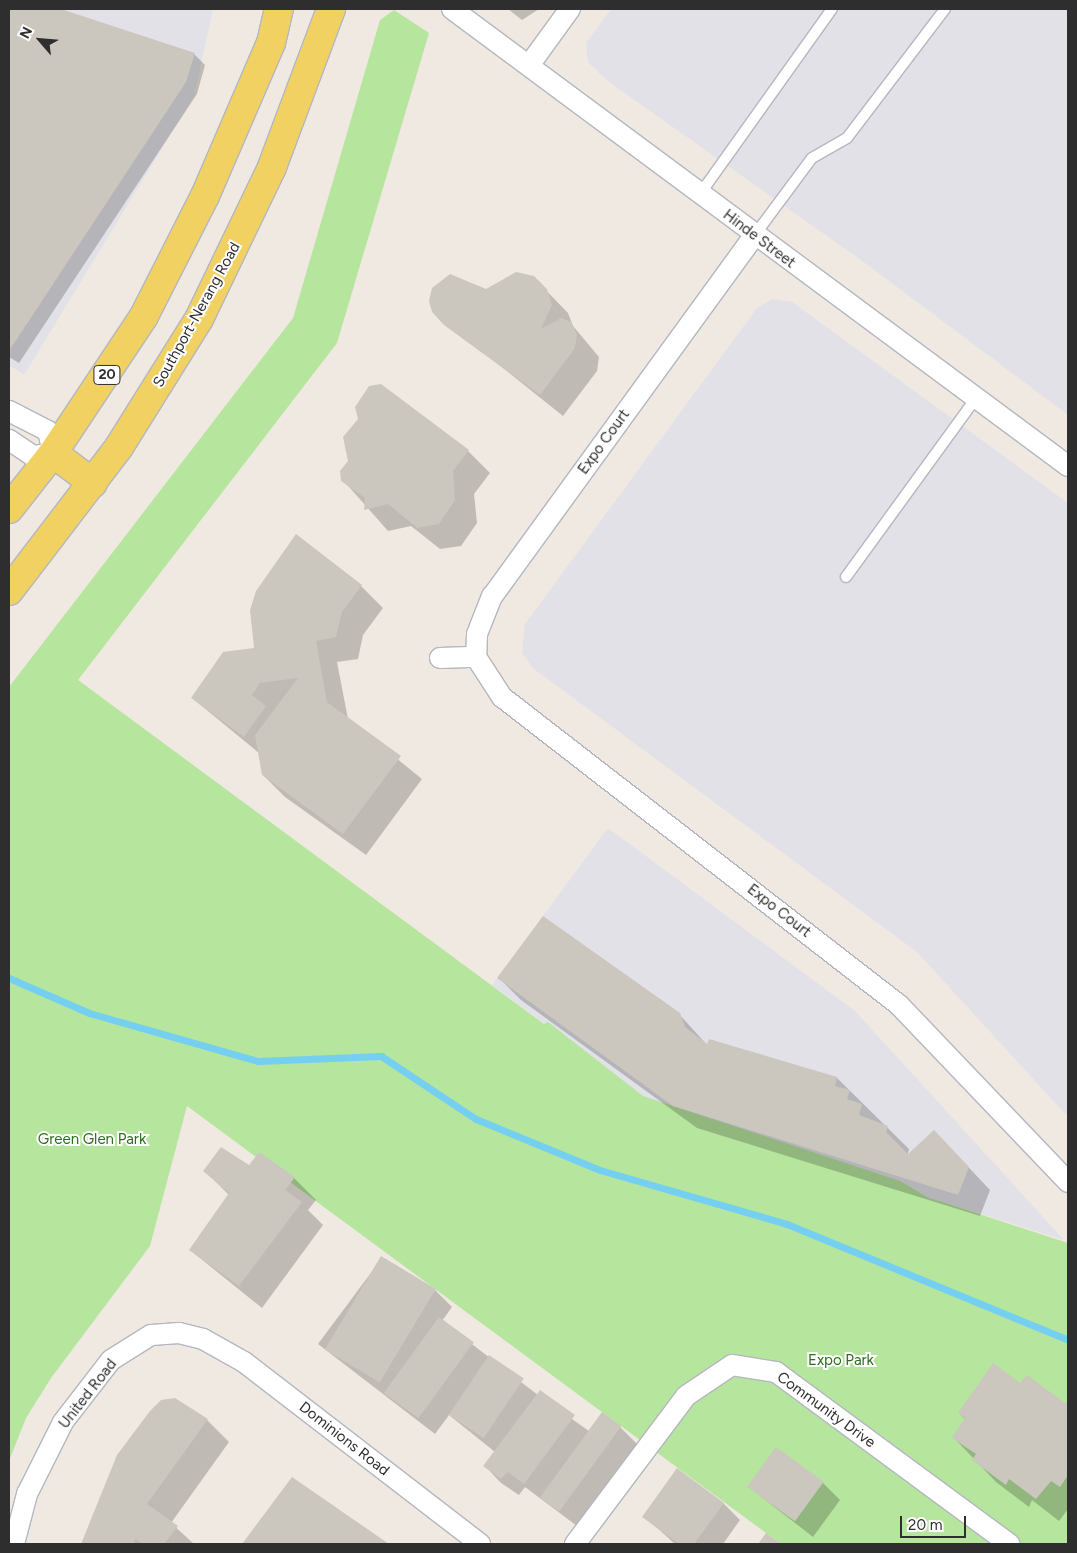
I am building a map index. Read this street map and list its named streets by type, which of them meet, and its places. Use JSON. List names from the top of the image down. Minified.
{"streets":{"main road":["Southport-Nerang Road","20"],"street":["Hinde Street","Expo Court","United Road","Community Drive","Dominions Road"]},"crossings":[["Hinde Street","Expo Court"],["United Road","Dominions Road"]],"parks":["Green Glen Park","Expo Park"],"scale_bar":"20 m","north":"top left"}
